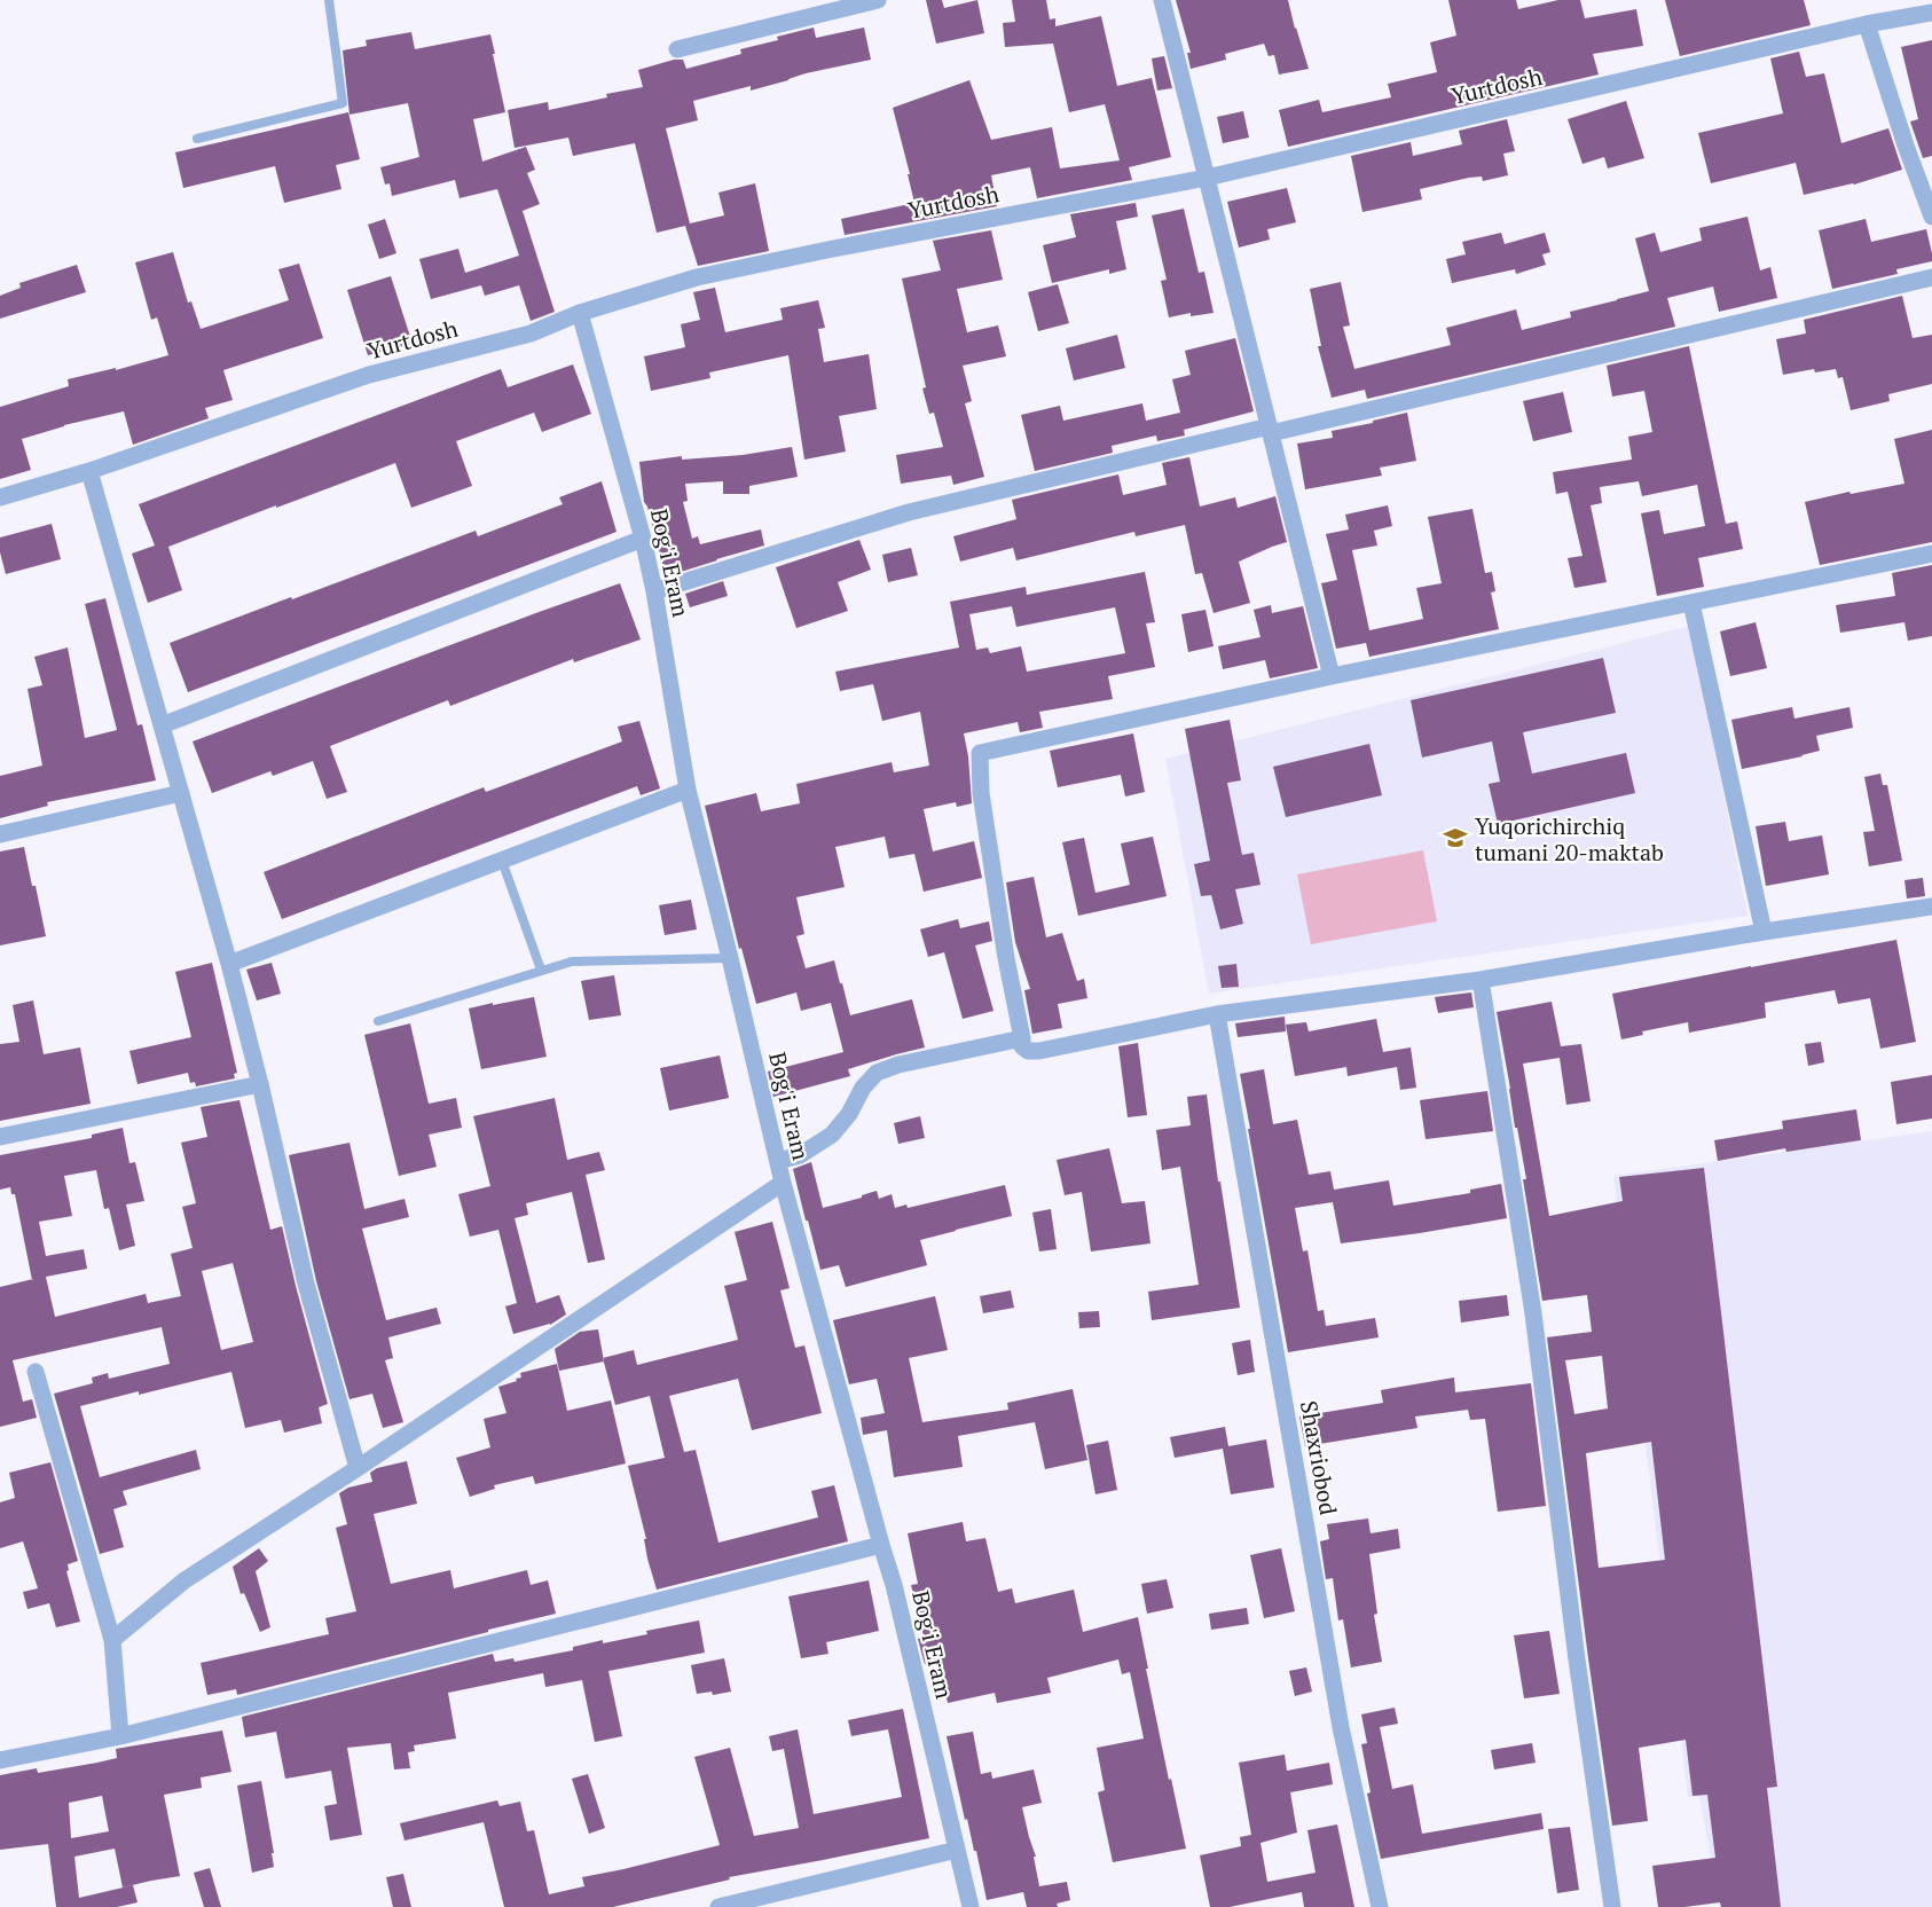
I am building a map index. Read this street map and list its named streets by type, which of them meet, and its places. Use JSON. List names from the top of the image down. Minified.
{"streets":{"street":["Yurtdosh","Bog'i Eram","Shaxriobod"]},"crossings":[["Yurtdosh","Bog'i Eram"]],"places":{"school or university":["Yuqorichirchiq tumani 20-maktab"]}}
